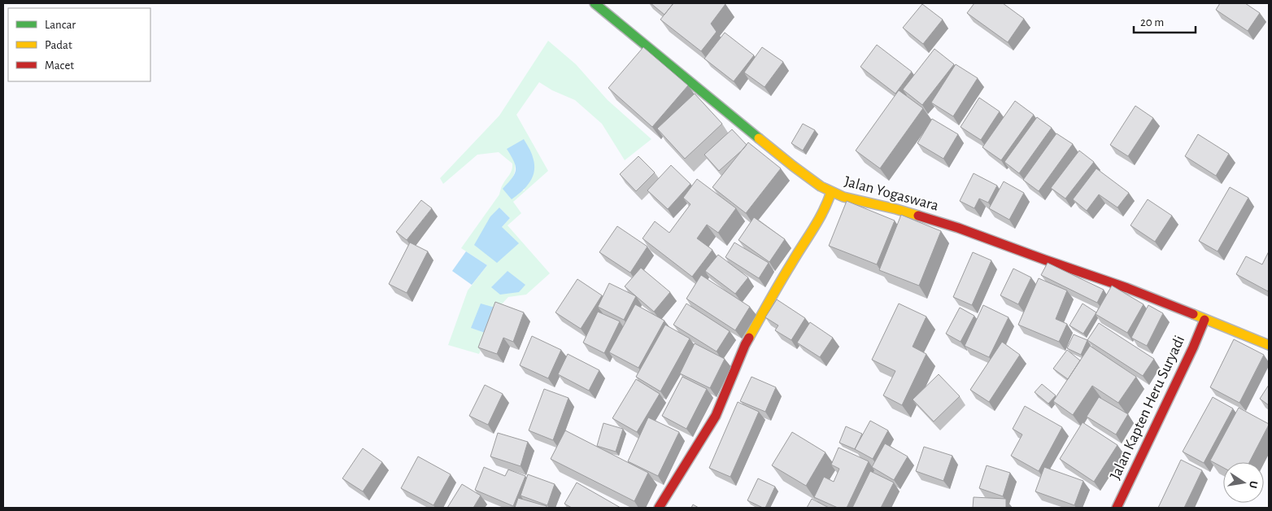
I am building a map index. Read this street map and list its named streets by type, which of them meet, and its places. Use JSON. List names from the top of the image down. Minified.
{"streets":{"street":["Jalan Yogaswara","Jalan Kapten Heru Suryadi"]},"crossings":[["Jalan Yogaswara","Jalan Kapten Heru Suryadi"]],"legend":["Lancar","Padat","Macet"],"scale_bar":"20 m","north":"right"}
